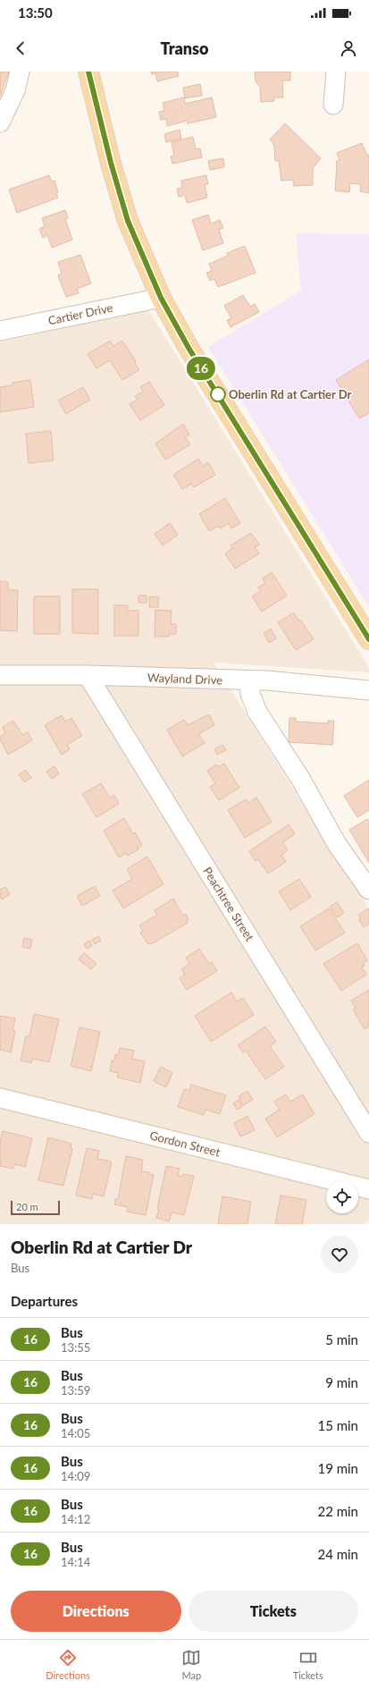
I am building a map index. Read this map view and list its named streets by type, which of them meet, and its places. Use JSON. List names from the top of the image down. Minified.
{"streets":{"street":["Cartier Drive","Wayland Drive","Peachtree Street","Gordon Street"]},"crossings":[["Wayland Drive","Peachtree Street"]],"places":["Oberlin Rd at Cartier Dr"],"lines":["bus line 16"],"scale_bar":"20 m","page":{"status":"13:50","header":"Transo","on_map":"16","scale":"20 m","heading":[["Oberlin Rd at Cartier Dr","Bus"],"Departures"],"list":[{"mark":"16","name":"Bus","note":"13:55","value":"5 min"},{"mark":"16","name":"Bus","note":"13:59","value":"9 min"},{"mark":"16","name":"Bus","note":"14:05","value":"15 min"},{"mark":"16","name":"Bus","note":"14:09","value":"19 min"},{"mark":"16","name":"Bus","note":"14:12","value":"22 min"},{"mark":"16","name":"Bus","note":"14:14","value":"24 min"}],"buttons":["Directions","Tickets"],"tabs":["Directions","Map","Tickets"]}}
